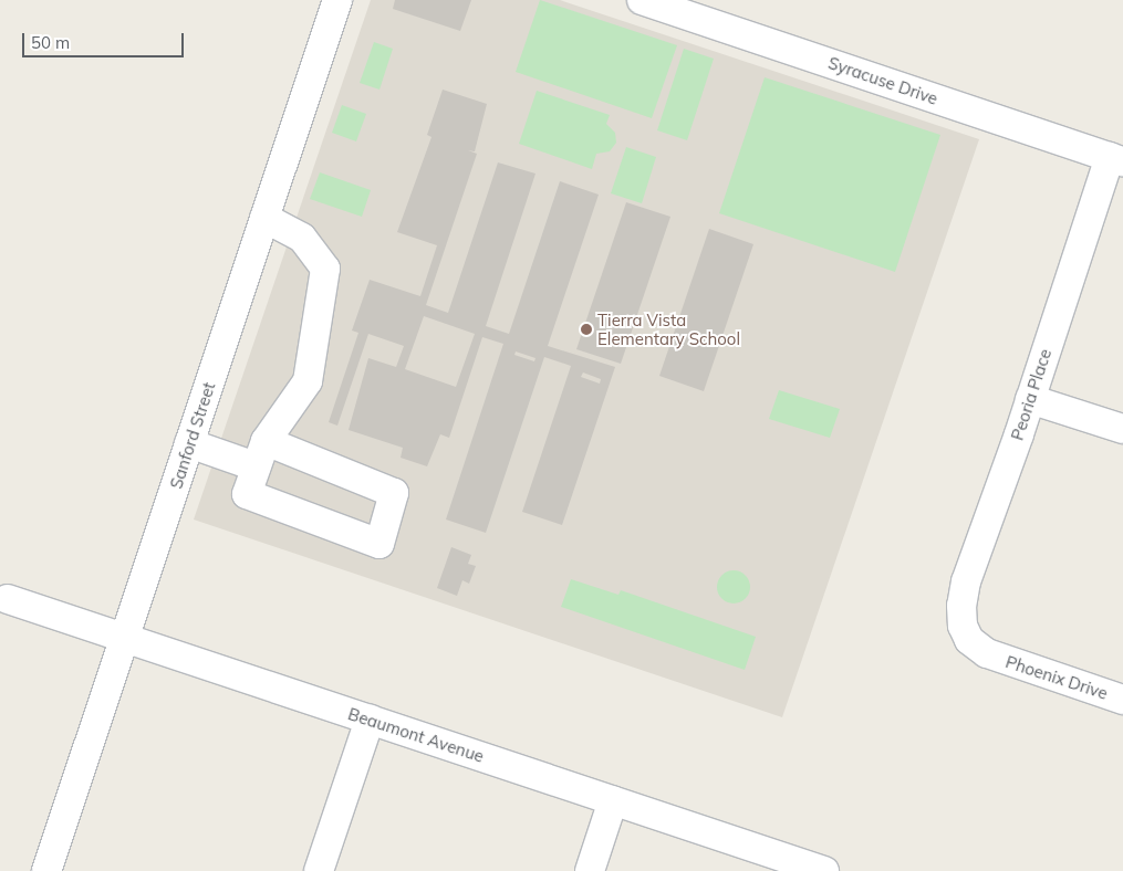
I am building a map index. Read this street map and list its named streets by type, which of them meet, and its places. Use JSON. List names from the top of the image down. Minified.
{"streets":{"street":["Syracuse Drive","Peoria Place","Sanford Street","Phoenix Drive","Beaumont Avenue"]},"crossings":[["Syracuse Drive","Peoria Place"],["Peoria Place","Phoenix Drive"],["Sanford Street","Beaumont Avenue"]],"places":["Tierra Vista Elementary School"],"scale_bar":"50 m"}
